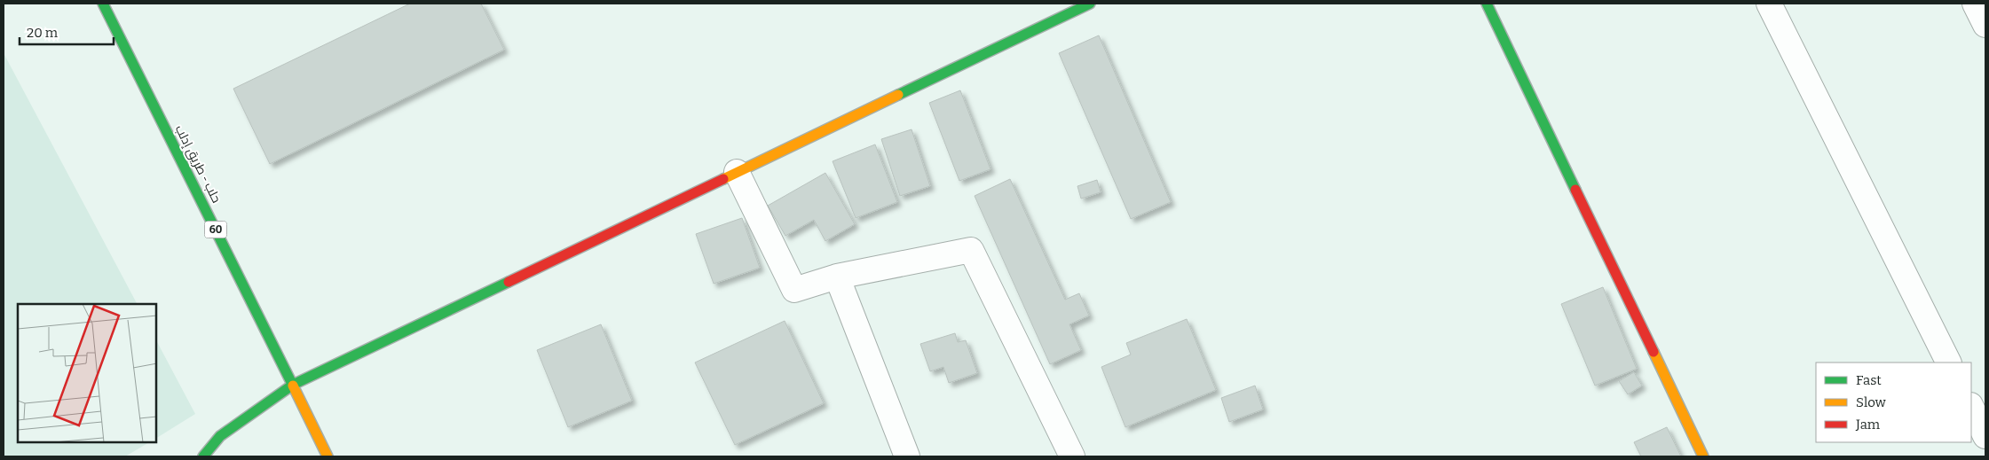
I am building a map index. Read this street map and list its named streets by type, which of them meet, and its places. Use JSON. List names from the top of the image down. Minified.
{"streets":{"main road":["حلب - طريق إدلب","60"]},"legend":["Fast","Slow","Jam"],"scale_bar":"20 m"}
